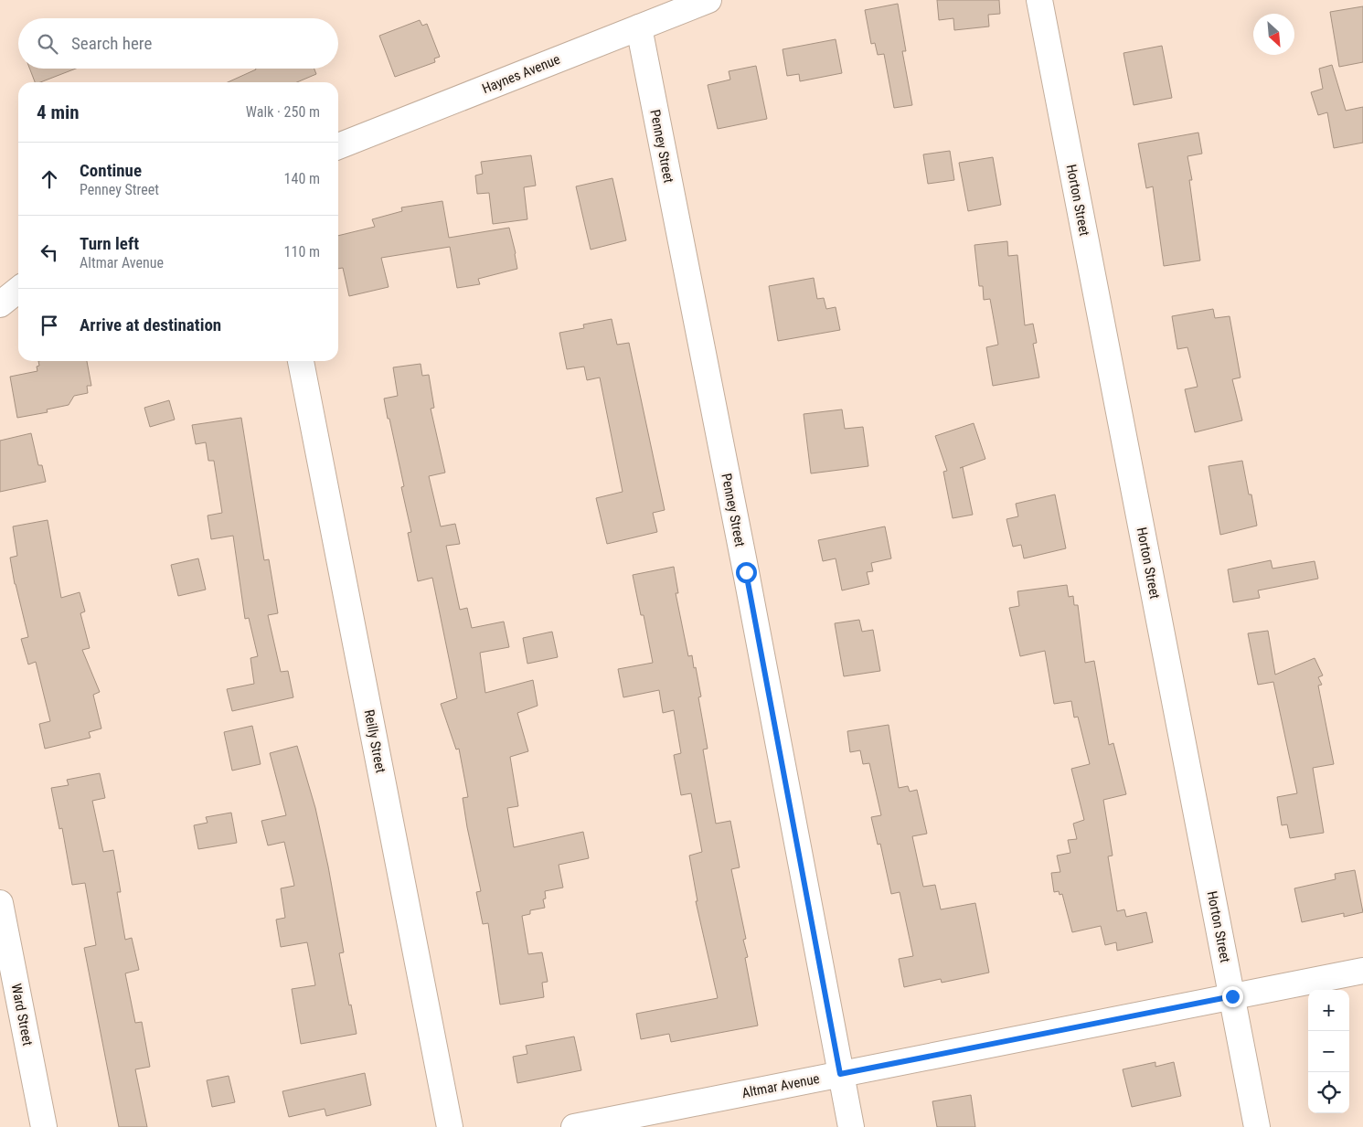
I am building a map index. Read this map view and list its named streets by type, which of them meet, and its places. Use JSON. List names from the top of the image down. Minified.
{"streets":{"street":["Haynes Avenue","Penney Street","Horton Street","Reilly Street","Ward Street","Altmar Avenue"]},"crossings":[["Haynes Avenue","Penney Street"],["Penney Street","Altmar Avenue"],["Horton Street","Altmar Avenue"]],"north":"bottom right","page":{"search":"Search here","heading":["4 min","Walk · 250 m"],"list":[["Continue","Penney Street","140 m"],["Turn left","Altmar Avenue","110 m"],"Arrive at destination"],"map_buttons":["+","−"]}}
